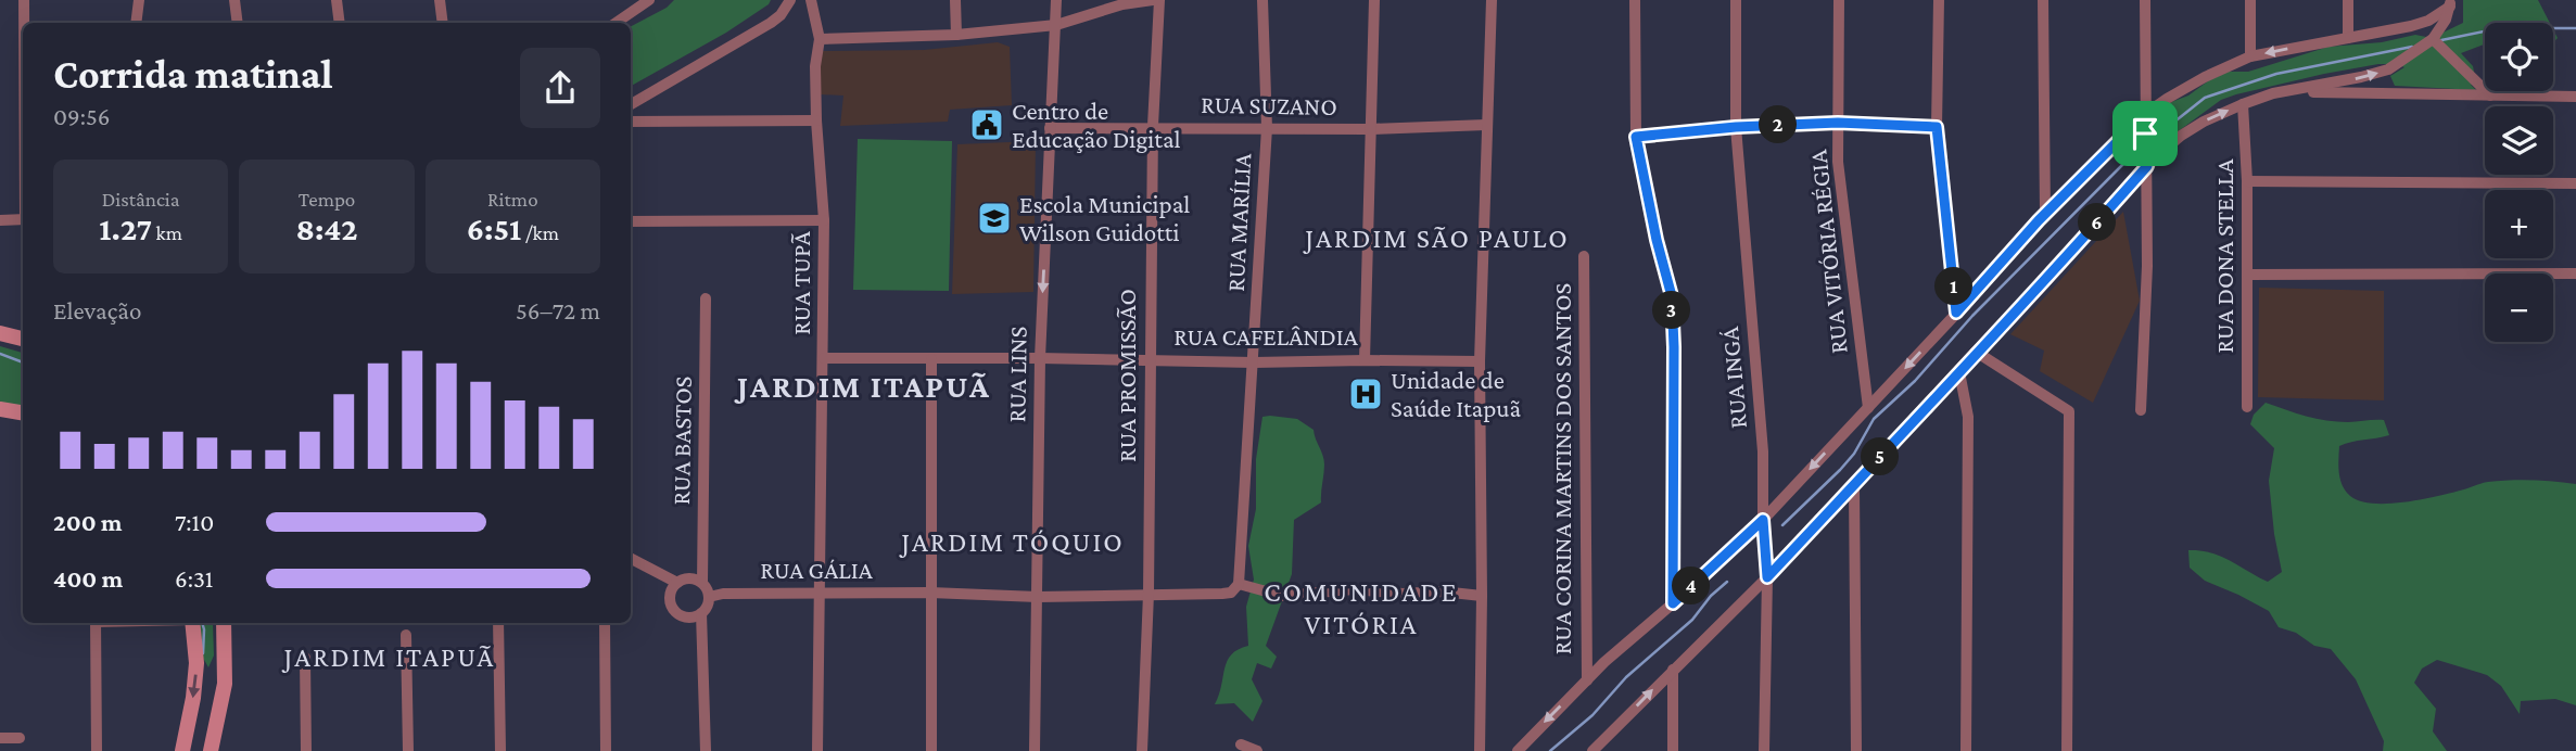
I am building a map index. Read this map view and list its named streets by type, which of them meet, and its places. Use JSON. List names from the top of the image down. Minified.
{"streets":{"street":["RUA SUZANO","RUA MARÍLIA","RUA VITÓRIA RÉGIA","RUA DONA STELLA","RUA TUPÃ","RUA CAFELÂNDIA","RUA LINS","RUA PROMISSÃO","RUA INGÁ","RUA BASTOS","RUA CORINA MARTINS DOS SANTOS","RUA GÁLIA"]},"crossings":[["RUA SUZANO","RUA MARÍLIA"],["RUA SUZANO","RUA LINS"],["RUA SUZANO","RUA PROMISSÃO"],["RUA MARÍLIA","RUA CAFELÂNDIA"],["RUA MARÍLIA","RUA GÁLIA"],["RUA TUPÃ","RUA CAFELÂNDIA"],["RUA TUPÃ","RUA GÁLIA"],["RUA CAFELÂNDIA","RUA LINS"],["RUA CAFELÂNDIA","RUA PROMISSÃO"],["RUA LINS","RUA GÁLIA"],["RUA PROMISSÃO","RUA GÁLIA"],["RUA BASTOS","RUA GÁLIA"]],"districts":["JARDIM SÃO PAULO","JARDIM ITAPUÃ","JARDIM TÓQUIO","COMUNIDADE VITÓRIA","JARDIM ITAPUÃ"],"places":{"public building":["Centro de Educação Digital"],"school or university":["Escola Municipal Wilson Guidotti"],"hospital":["Unidade de Saúde Itapuã"]},"page":{"map_buttons":["+","−"],"heading":["Corrida matinal","09:56"],"pins":["2","6","1","3","5","4"],"stats":[["Distância","1.27 km"],["Tempo","8:42"],["Ritmo","6:51 /km"]],"chart":["Elevação","56–72 m"],"list":[{"name":"200 m","note":"7:10"},{"name":"400 m","note":"6:31"}]}}
